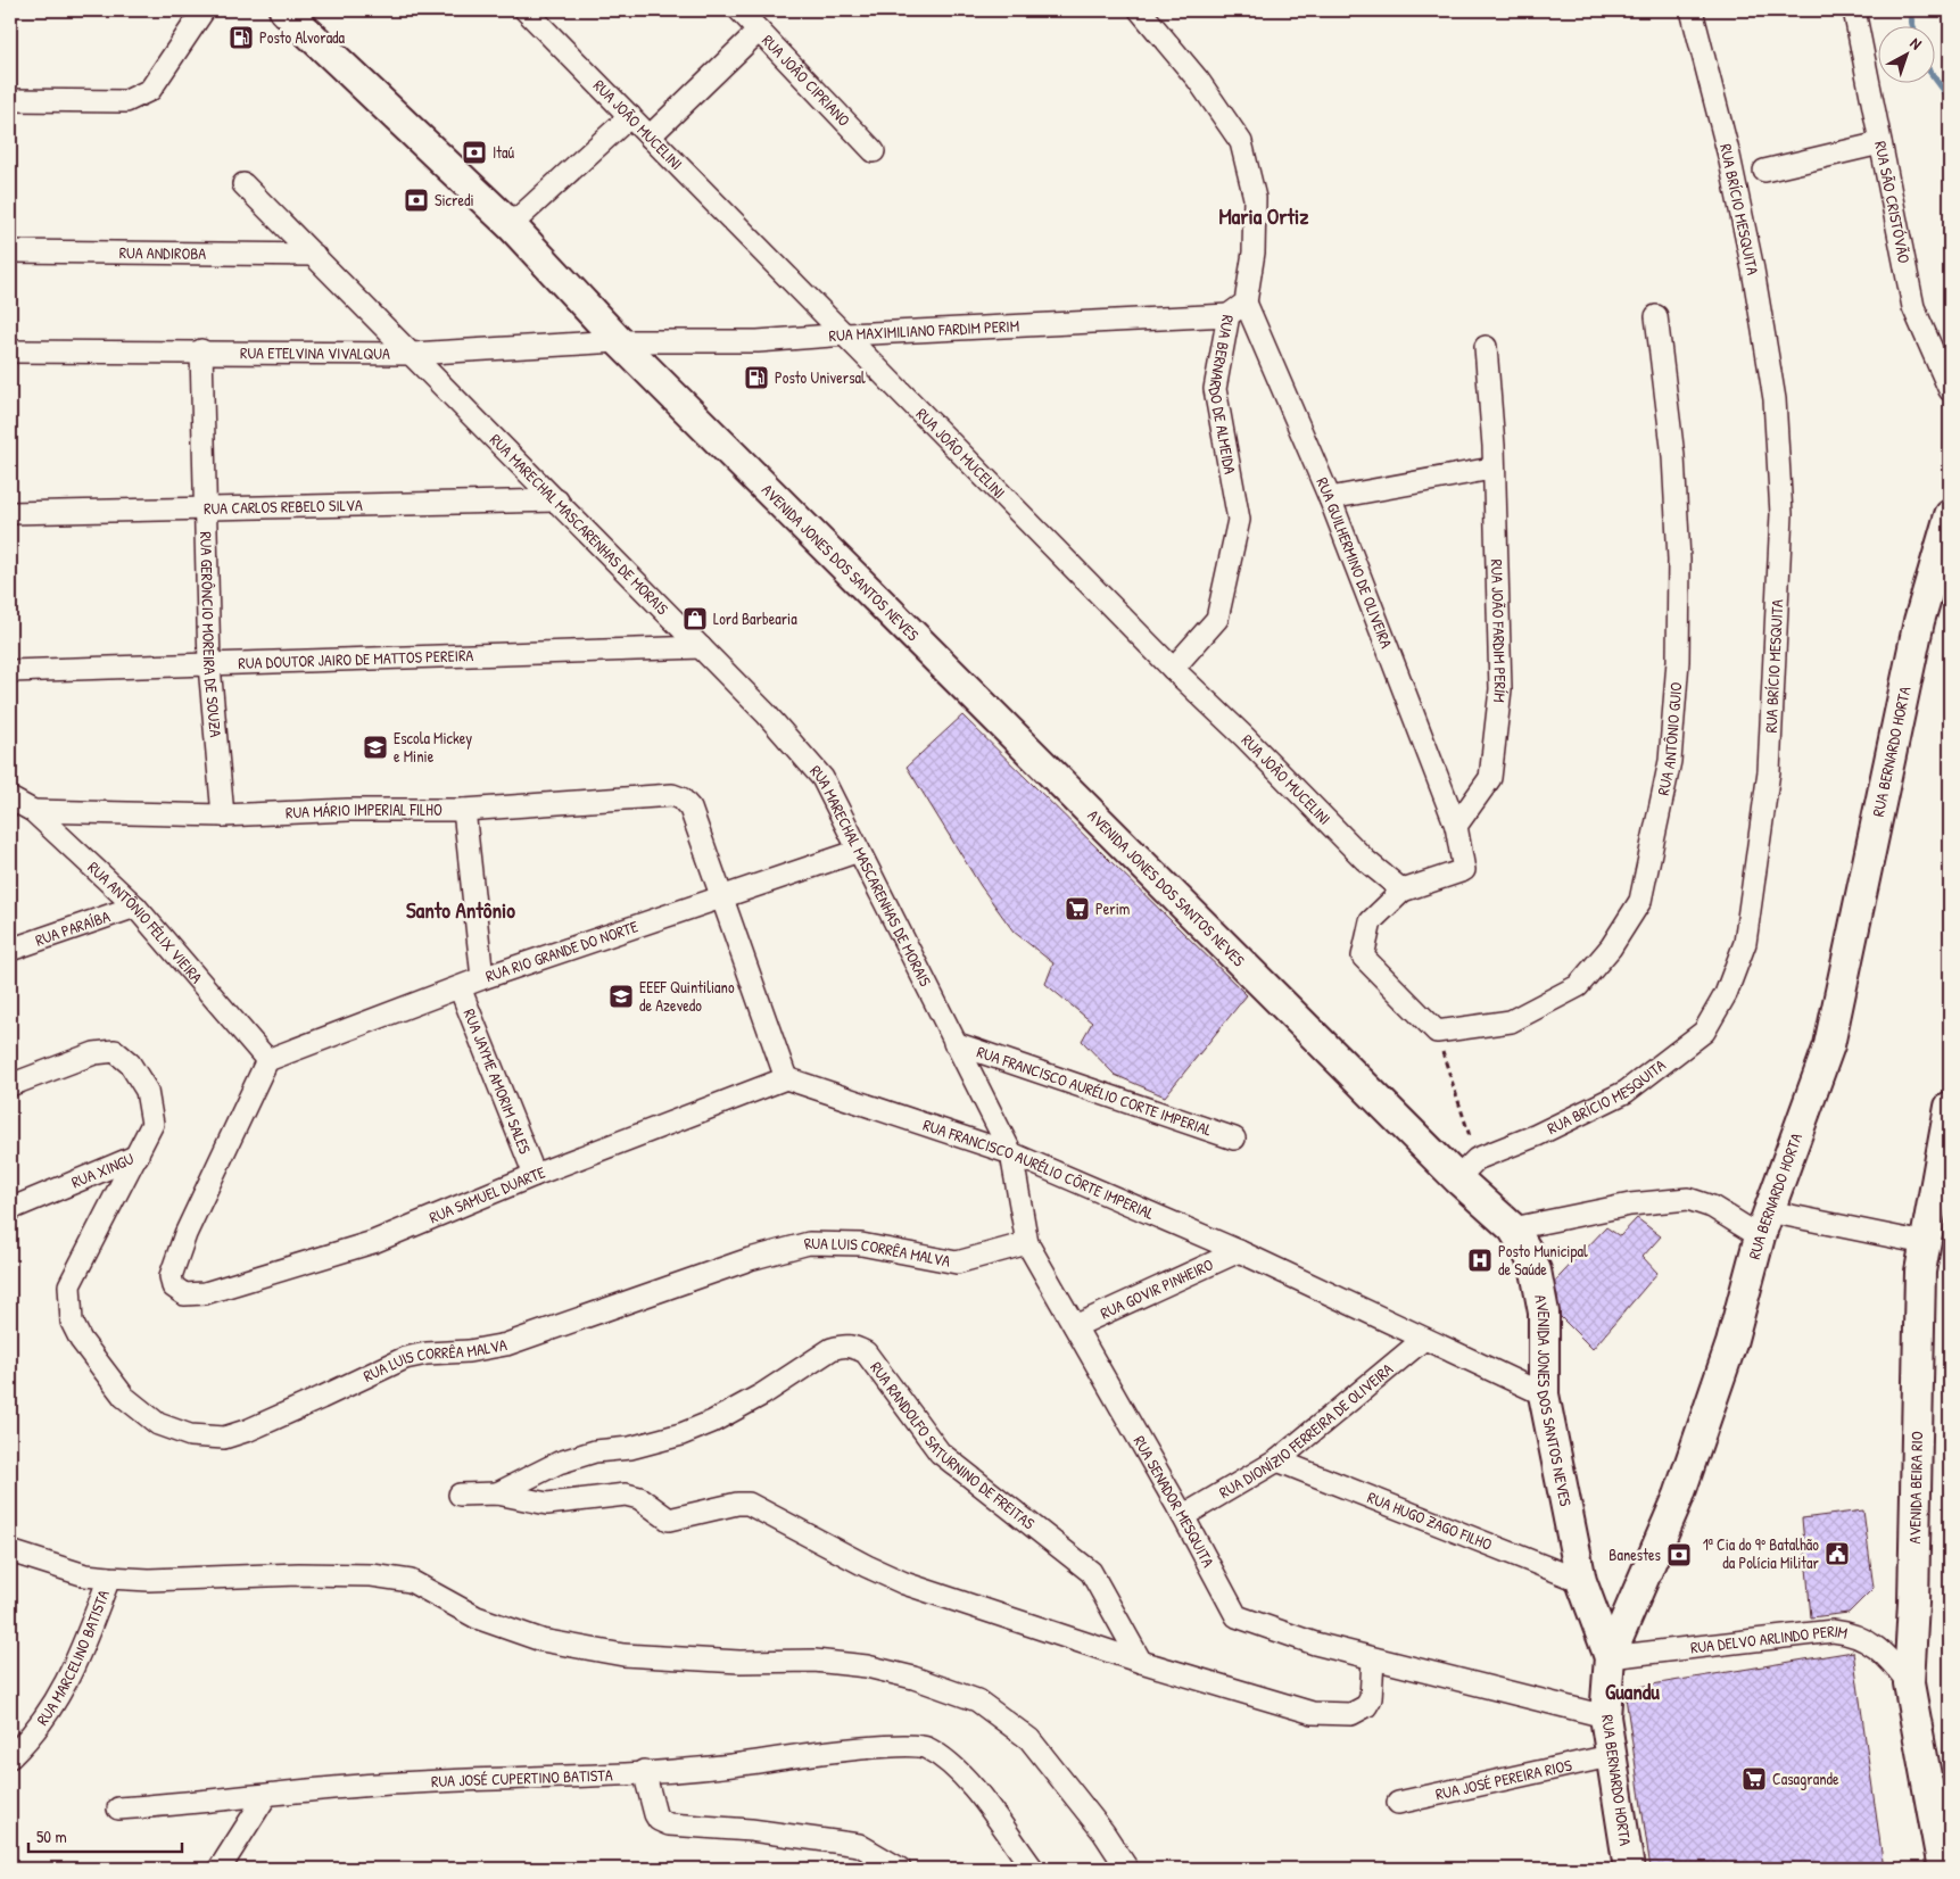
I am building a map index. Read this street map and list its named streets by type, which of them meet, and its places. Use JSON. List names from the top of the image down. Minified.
{"streets":{"main road":["AVENIDA JONES DOS SANTOS NEVES","RUA BERNARDO HORTA","AVENIDA BEIRA RIO"],"street":["RUA JOÃO CIPRIANO","RUA JOÃO MUCELINI","RUA SÃO CRISTÓVÃO","RUA BRÍCIO MESQUITA","RUA ANDIROBA","RUA MAXIMILIANO FARDIM PERIM","RUA ETELVINA VIVALQUA","RUA BERNARDO DE ALMEIDA","RUA CARLOS REBELO SILVA","RUA MARECHAL MASCARENHAS DE MORAIS","RUA GUILHERMINO DE OLIVEIRA","RUA JOÃO FARDIM PERÍM","RUA GERÔNCIO MOREIRA DE SOUZA","RUA DOUTOR JAIRO DE MATTOS PEREIRA","RUA ANTÔNIO GUIO","RUA MÁRIO IMPERIAL FILHO","RUA ANTÔNIO FÉLIX VIEIRA","RUA PARAÍBA","RUA RIO GRANDE DO NORTE","RUA JAYME AMORIM SALES","RUA FRANCISCO AURÉLIO CORTE IMPERIAL","RUA FRANCISCO AURÉLIO CÔRTE IMPERIAL","RUA XINGU","RUA SAMUEL DUARTE","RUA LUIS CORRÊA MALVA","RUA GOVIR PINHEIRO","RUA DIONÍZIO FERREIRA DE OLIVEIRA","RUA RANDOLFO SATURNINO DE FREITAS","RUA SENADOR MESQUITA","RUA HUGO ZAGO FILHO","RUA DELVO ARLINDO PERIM","RUA MARCELINO BATISTA","RUA JOSÉ CUPERTINO BATISTA","RUA JOSÉ PEREIRA RIOS"]},"crossings":[["RUA JOÃO MUCELINI","RUA MAXIMILIANO FARDIM PERIM"],["RUA JOÃO MUCELINI","RUA BERNARDO DE ALMEIDA"],["RUA BRÍCIO MESQUITA","AVENIDA JONES DOS SANTOS NEVES"],["RUA ANDIROBA","RUA MARECHAL MASCARENHAS DE MORAIS"],["RUA MAXIMILIANO FARDIM PERIM","RUA ETELVINA VIVALQUA"],["RUA MAXIMILIANO FARDIM PERIM","RUA BERNARDO DE ALMEIDA"],["RUA MAXIMILIANO FARDIM PERIM","AVENIDA JONES DOS SANTOS NEVES"],["RUA MAXIMILIANO FARDIM PERIM","RUA GUILHERMINO DE OLIVEIRA"],["RUA ETELVINA VIVALQUA","RUA MARECHAL MASCARENHAS DE MORAIS"],["RUA ETELVINA VIVALQUA","AVENIDA JONES DOS SANTOS NEVES"],["RUA ETELVINA VIVALQUA","RUA GERÔNCIO MOREIRA DE SOUZA"],["RUA BERNARDO DE ALMEIDA","RUA GUILHERMINO DE OLIVEIRA"],["RUA CARLOS REBELO SILVA","RUA MARECHAL MASCARENHAS DE MORAIS"],["RUA CARLOS REBELO SILVA","RUA GERÔNCIO MOREIRA DE SOUZA"],["RUA MARECHAL MASCARENHAS DE MORAIS","RUA DOUTOR JAIRO DE MATTOS PEREIRA"],["RUA MARECHAL MASCARENHAS DE MORAIS","RUA RIO GRANDE DO NORTE"],["RUA MARECHAL MASCARENHAS DE MORAIS","RUA FRANCISCO AURÉLIO CORTE IMPERIAL"],["RUA MARECHAL MASCARENHAS DE MORAIS","RUA SENADOR MESQUITA"],["AVENIDA JONES DOS SANTOS NEVES","RUA BERNARDO HORTA"],["AVENIDA JONES DOS SANTOS NEVES","RUA FRANCISCO AURÉLIO CÔRTE IMPERIAL"],["AVENIDA JONES DOS SANTOS NEVES","RUA HUGO ZAGO FILHO"],["AVENIDA JONES DOS SANTOS NEVES","RUA DELVO ARLINDO PERIM"],["RUA GUILHERMINO DE OLIVEIRA","RUA JOÃO FARDIM PERÍM"],["RUA GERÔNCIO MOREIRA DE SOUZA","RUA DOUTOR JAIRO DE MATTOS PEREIRA"],["RUA GERÔNCIO MOREIRA DE SOUZA","RUA MÁRIO IMPERIAL FILHO"],["RUA BERNARDO HORTA","RUA SENADOR MESQUITA"],["RUA BERNARDO HORTA","RUA DELVO ARLINDO PERIM"],["RUA BERNARDO HORTA","RUA JOSÉ PEREIRA RIOS"],["RUA MÁRIO IMPERIAL FILHO","RUA ANTÔNIO FÉLIX VIEIRA"],["RUA MÁRIO IMPERIAL FILHO","RUA RIO GRANDE DO NORTE"],["RUA ANTÔNIO FÉLIX VIEIRA","RUA PARAÍBA"],["RUA ANTÔNIO FÉLIX VIEIRA","RUA RIO GRANDE DO NORTE"],["RUA ANTÔNIO FÉLIX VIEIRA","RUA SAMUEL DUARTE"],["RUA RIO GRANDE DO NORTE","RUA JAYME AMORIM SALES"],["RUA RIO GRANDE DO NORTE","RUA SAMUEL DUARTE"],["RUA JAYME AMORIM SALES","RUA SAMUEL DUARTE"],["RUA FRANCISCO AURÉLIO CORTE IMPERIAL","RUA SENADOR MESQUITA"],["RUA FRANCISCO AURÉLIO CÔRTE IMPERIAL","RUA SAMUEL DUARTE"],["RUA FRANCISCO AURÉLIO CÔRTE IMPERIAL","RUA GOVIR PINHEIRO"],["RUA FRANCISCO AURÉLIO CÔRTE IMPERIAL","RUA DIONÍZIO FERREIRA DE OLIVEIRA"],["RUA FRANCISCO AURÉLIO CÔRTE IMPERIAL","RUA SENADOR MESQUITA"],["RUA XINGU","RUA LUIS CORRÊA MALVA"],["RUA LUIS CORRÊA MALVA","RUA SENADOR MESQUITA"],["RUA GOVIR PINHEIRO","RUA SENADOR MESQUITA"],["RUA DIONÍZIO FERREIRA DE OLIVEIRA","RUA SENADOR MESQUITA"],["RUA DIONÍZIO FERREIRA DE OLIVEIRA","RUA HUGO ZAGO FILHO"],["RUA RANDOLFO SATURNINO DE FREITAS","RUA SENADOR MESQUITA"],["AVENIDA BEIRA RIO","RUA DELVO ARLINDO PERIM"]],"districts":["Maria Ortiz","Santo Antônio","Guandu"],"places":{"fuel station":["Posto Alvorada","Posto Universal"],"bank":["Itaú","Sicredi","Banestes"],"shop":["Lord Barbearia"],"school or university":["Escola Mickey e Minie","EEEF Quintiliano de Azevedo"],"supermarket":["Perim","Casagrande"],"hospital":["Posto Municipal de Saúde"],"public building":["1ª Cia do 9º Batalhão da Polícia Militar"]},"scale_bar":"50 m","north":"top right"}
